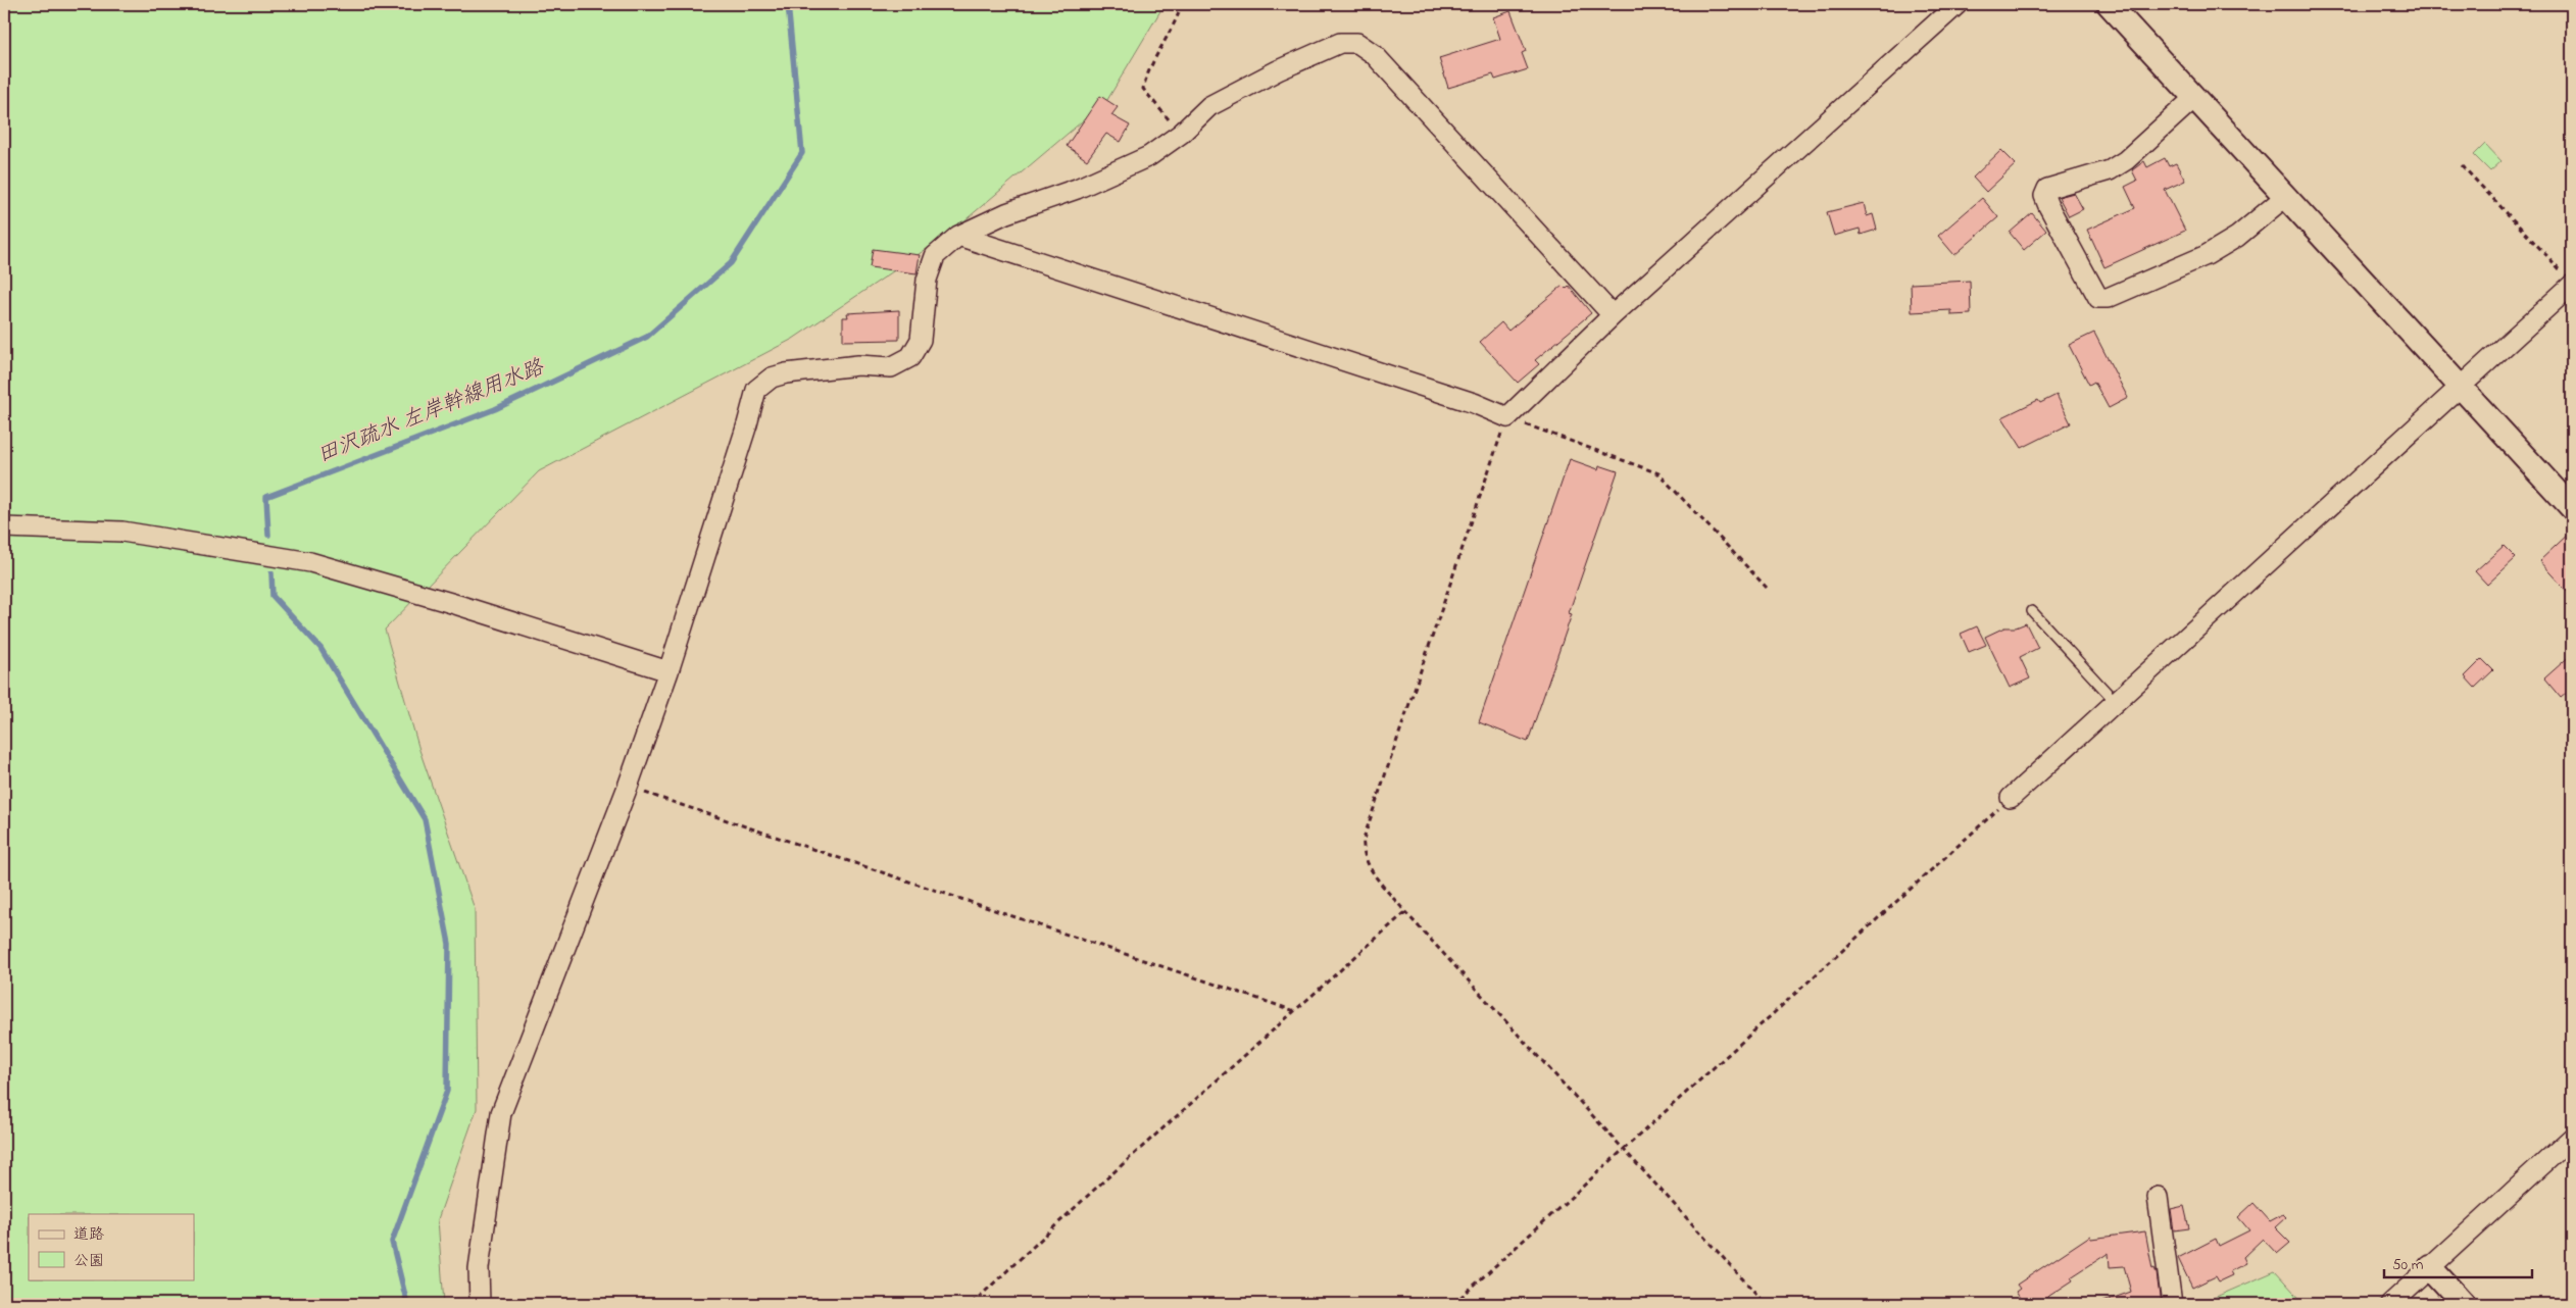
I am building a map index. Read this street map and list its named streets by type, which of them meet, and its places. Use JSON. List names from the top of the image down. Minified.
{"water":["田沢疏水 左岸幹線用水路"],"legend":["道路","公園"],"scale_bar":"50 m"}
